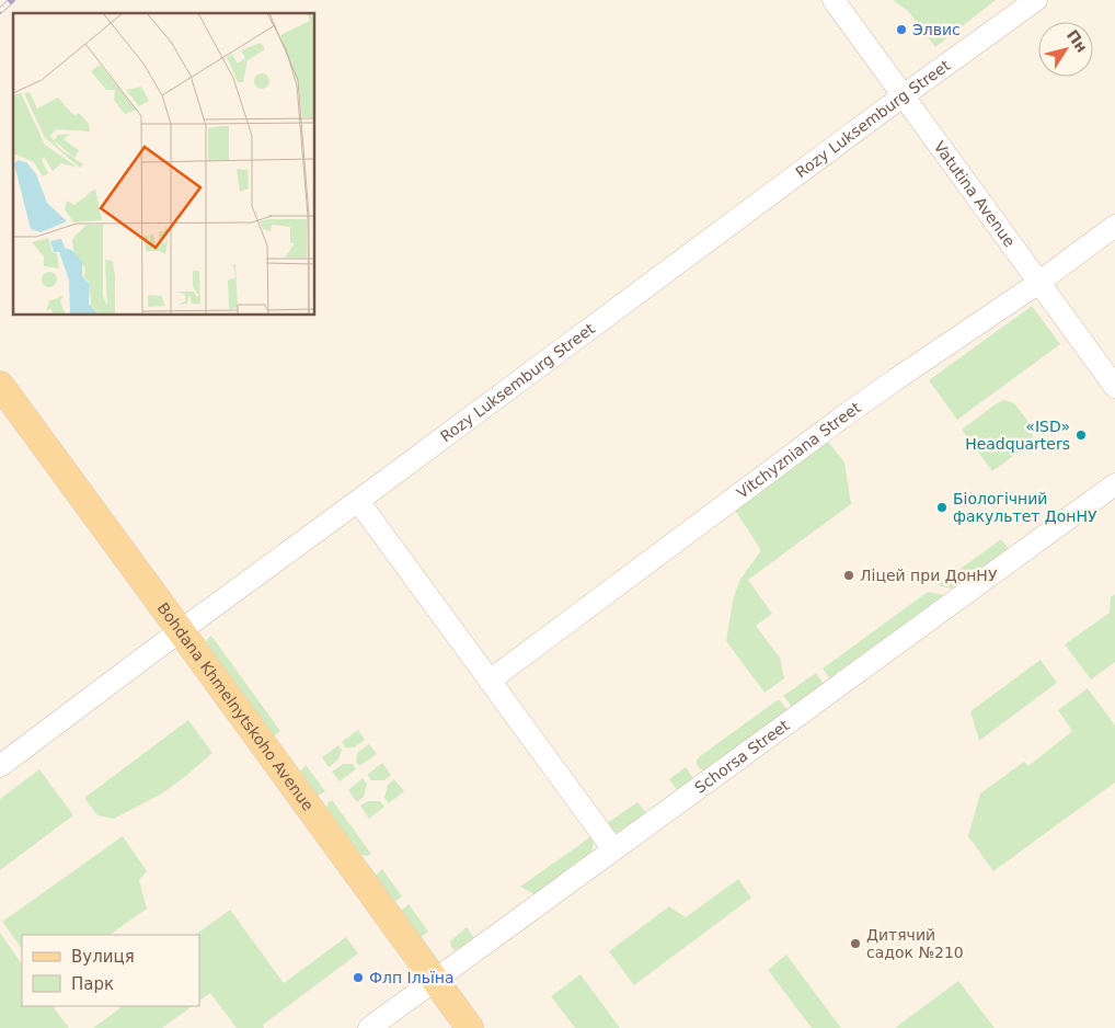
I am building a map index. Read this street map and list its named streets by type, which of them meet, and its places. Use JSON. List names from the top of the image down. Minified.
{"streets":{"main road":["Bohdana Khmelnytskoho Avenue"],"street":["Rozy Luksemburg Street","Vatutina Avenue","Vitchyzniana Street","Schorsa Street"]},"crossings":[["Rozy Luksemburg Street","Vatutina Avenue"],["Rozy Luksemburg Street","Bohdana Khmelnytskoho Avenue"],["Vatutina Avenue","Vitchyzniana Street"],["Bohdana Khmelnytskoho Avenue","Schorsa Street"]],"places":["Элвис","«ISD» Headquarters","Біологічний факультет ДонНУ","Ліцей при ДонНУ","Дитячий садок №210","Флп Ільїна"],"legend":["Вулиця","Парк"],"north":"top right"}
